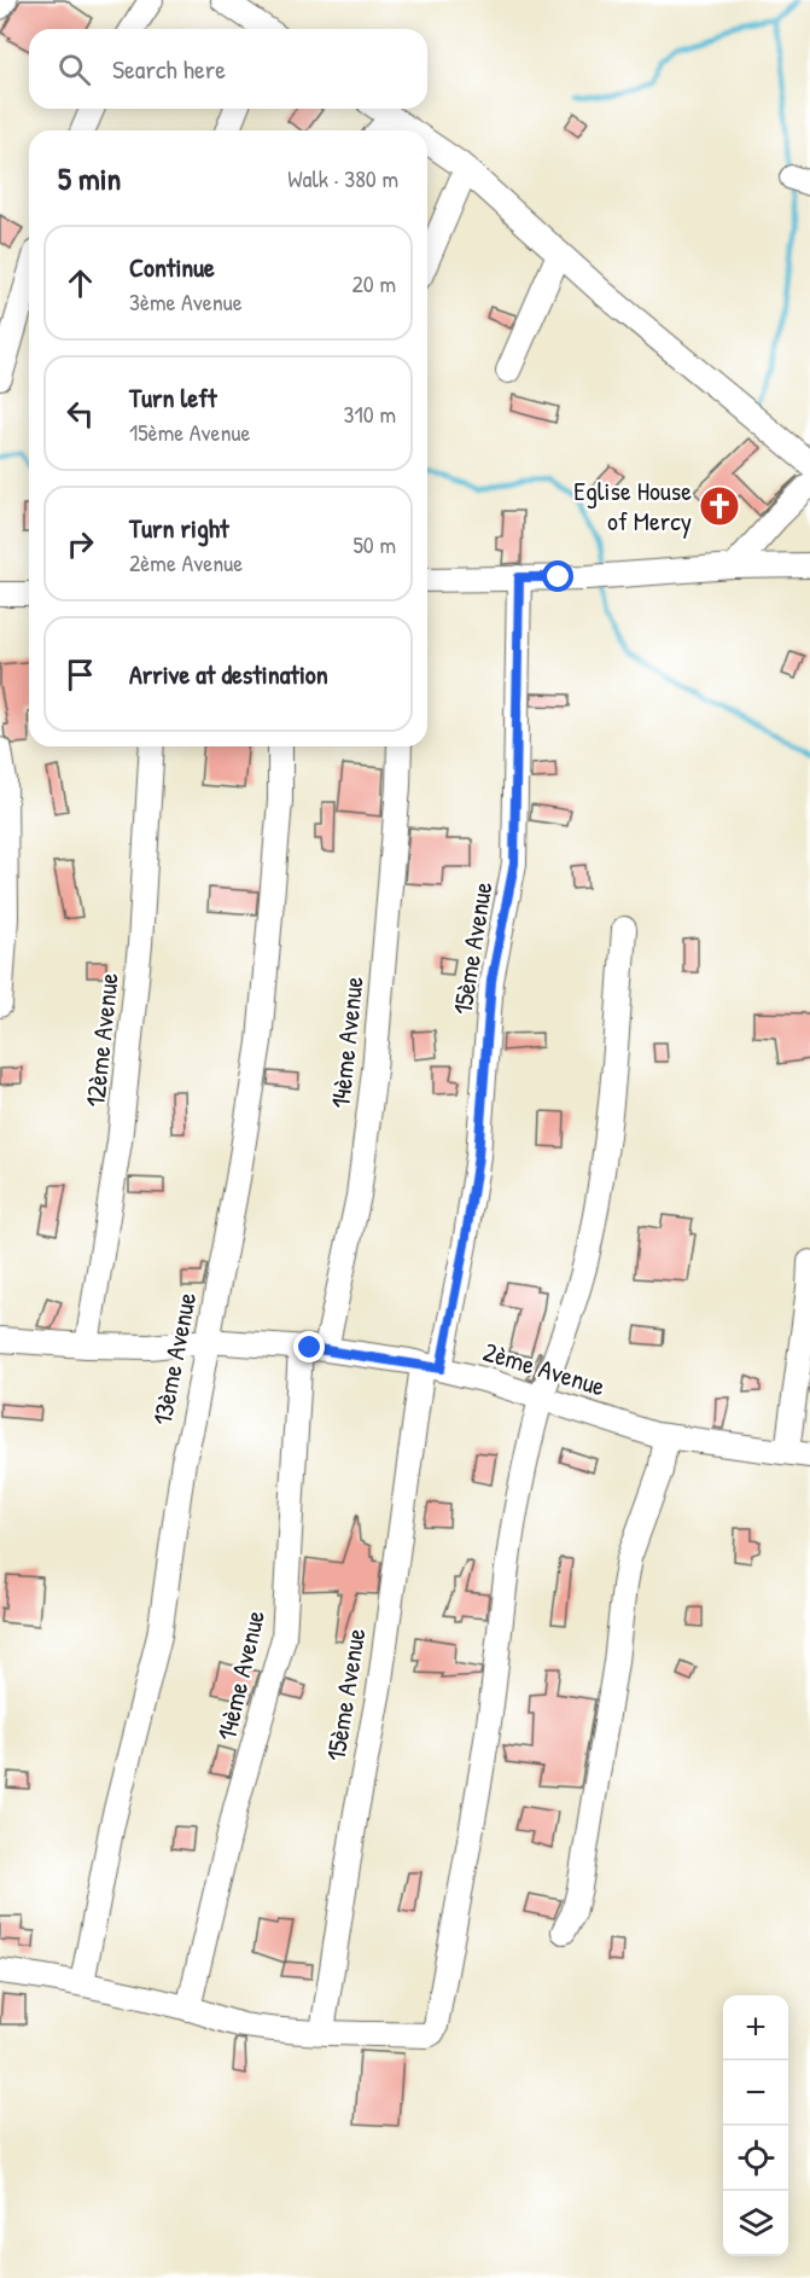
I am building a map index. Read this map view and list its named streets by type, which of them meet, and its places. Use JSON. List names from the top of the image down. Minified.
{"streets":{"street":["15ème Avenue","12ème Avenue","14ème Avenue","13ème Avenue","2ème Avenue"]},"crossings":[["15ème Avenue","2ème Avenue"],["12ème Avenue","2ème Avenue"],["14ème Avenue","2ème Avenue"],["13ème Avenue","2ème Avenue"]],"places":{"church":["Eglise House of Mercy"]},"page":{"search":"Search here","heading":["5 min","Walk · 380 m"],"list":[["Continue","3ème Avenue","20 m"],["Turn left","15ème Avenue","310 m"],["Turn right","2ème Avenue","50 m"],"Arrive at destination"],"map_buttons":["+","−"]}}
